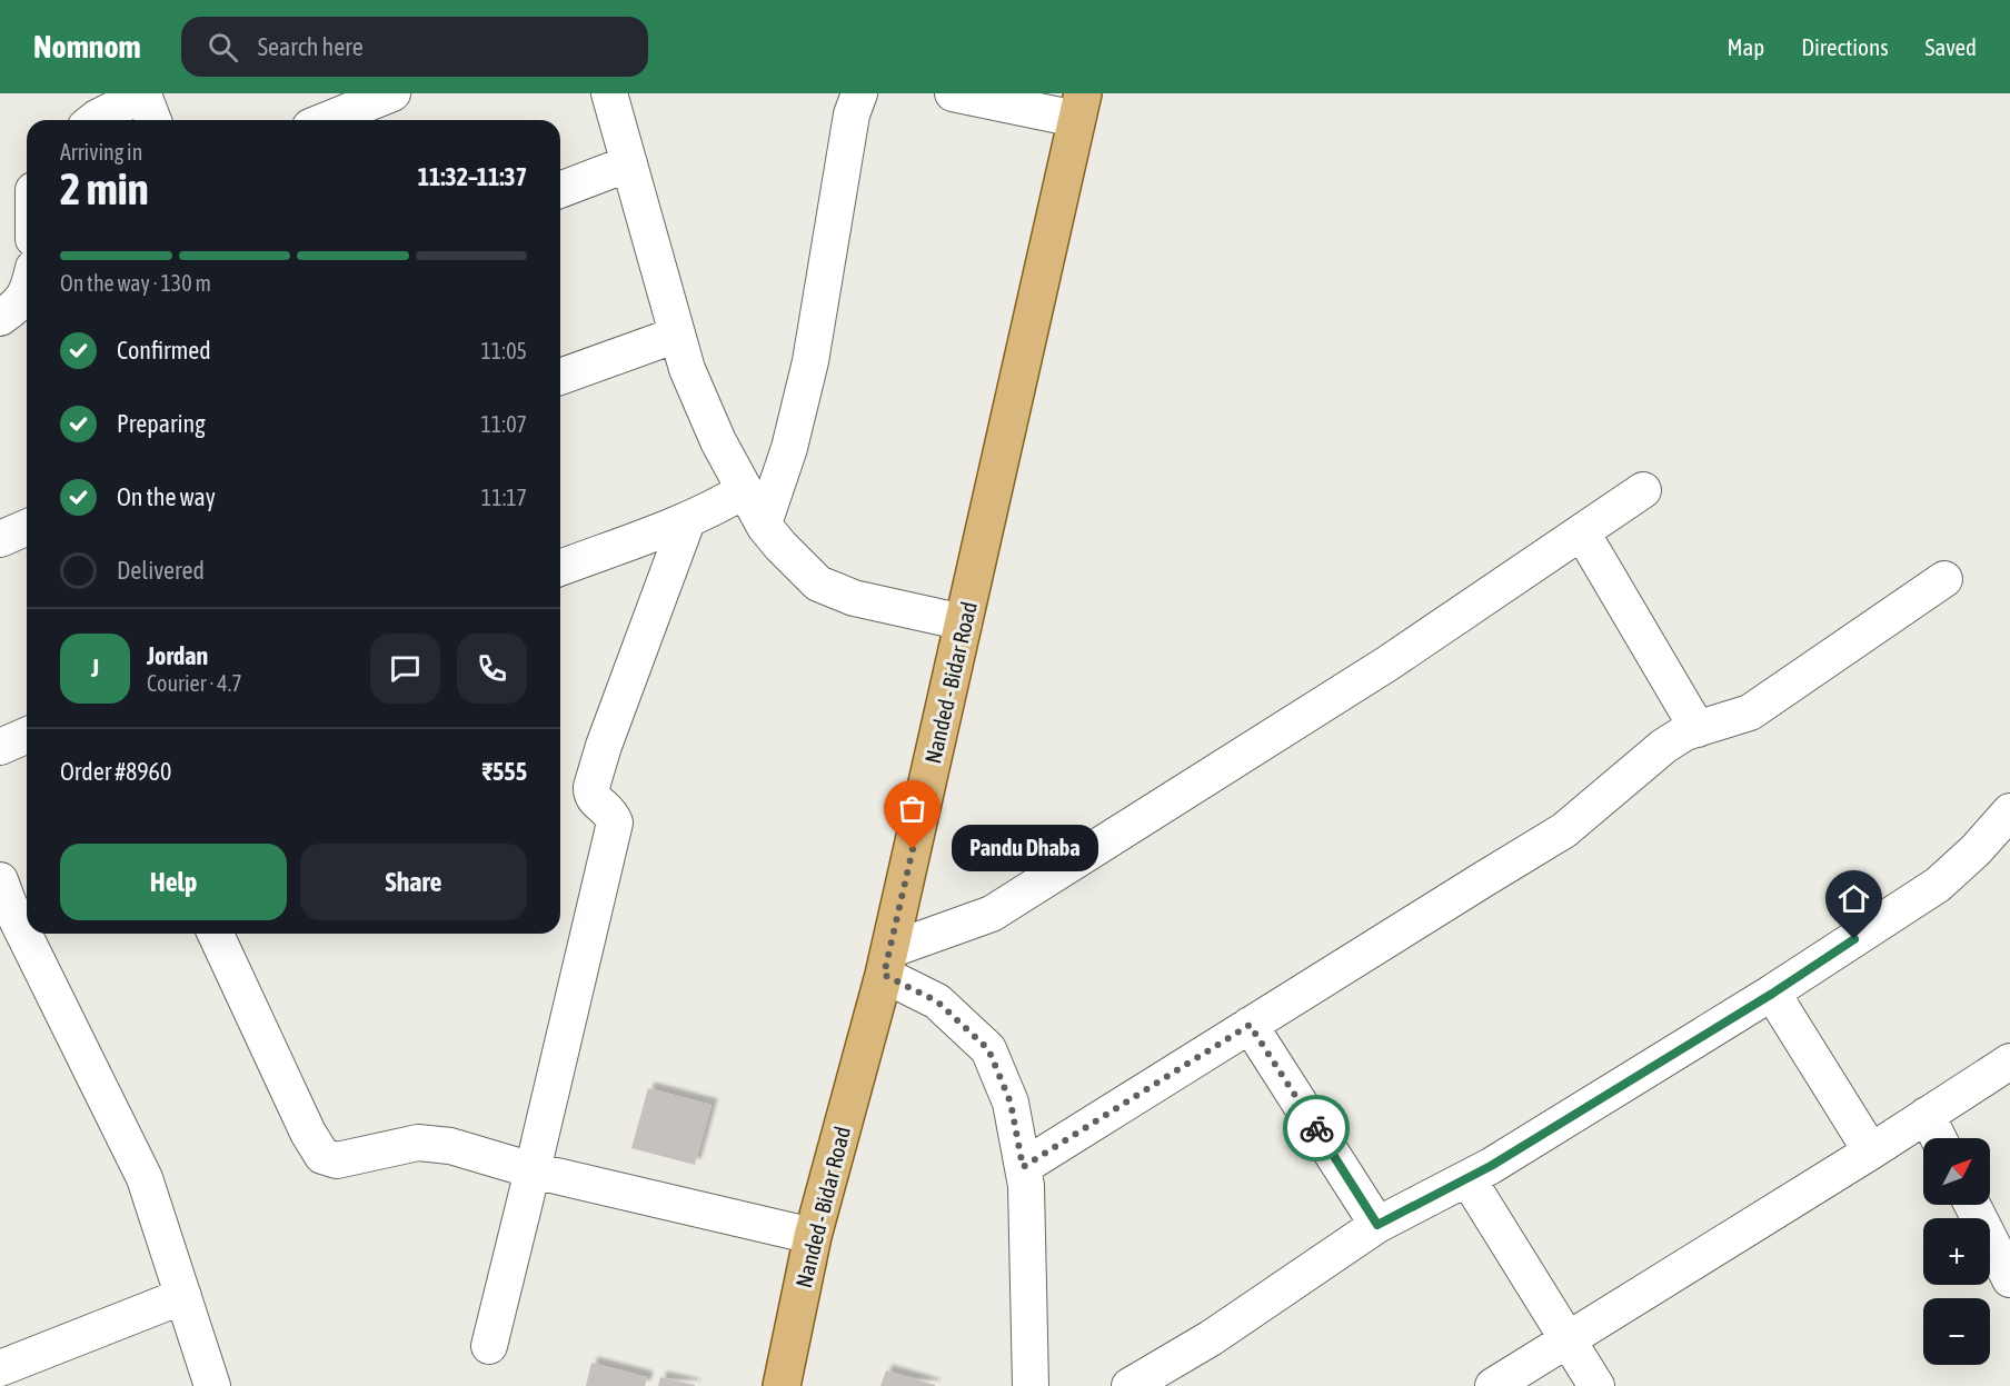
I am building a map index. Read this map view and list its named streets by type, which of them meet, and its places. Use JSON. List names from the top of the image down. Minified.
{"streets":{"main road":["Nanded - Bidar Road"]},"places":["Pandu Dhaba"],"north":"top right","page":{"header":"Nomnom","search":"Search here","nav":["Map","Directions","Saved"],"heading":["2 min","Arriving in","11:32–11:37"],"panel":["Jordan","Courier · 4.7","Order #8960","₹555"],"bar":"On the way · 130 m","list":[["Confirmed","11:05"],["Preparing","11:07"],["On the way","11:17"],"Delivered"],"round":"J","bubble":"Pandu Dhaba","buttons":["Help","Share"],"map_buttons":["+","−"]}}
